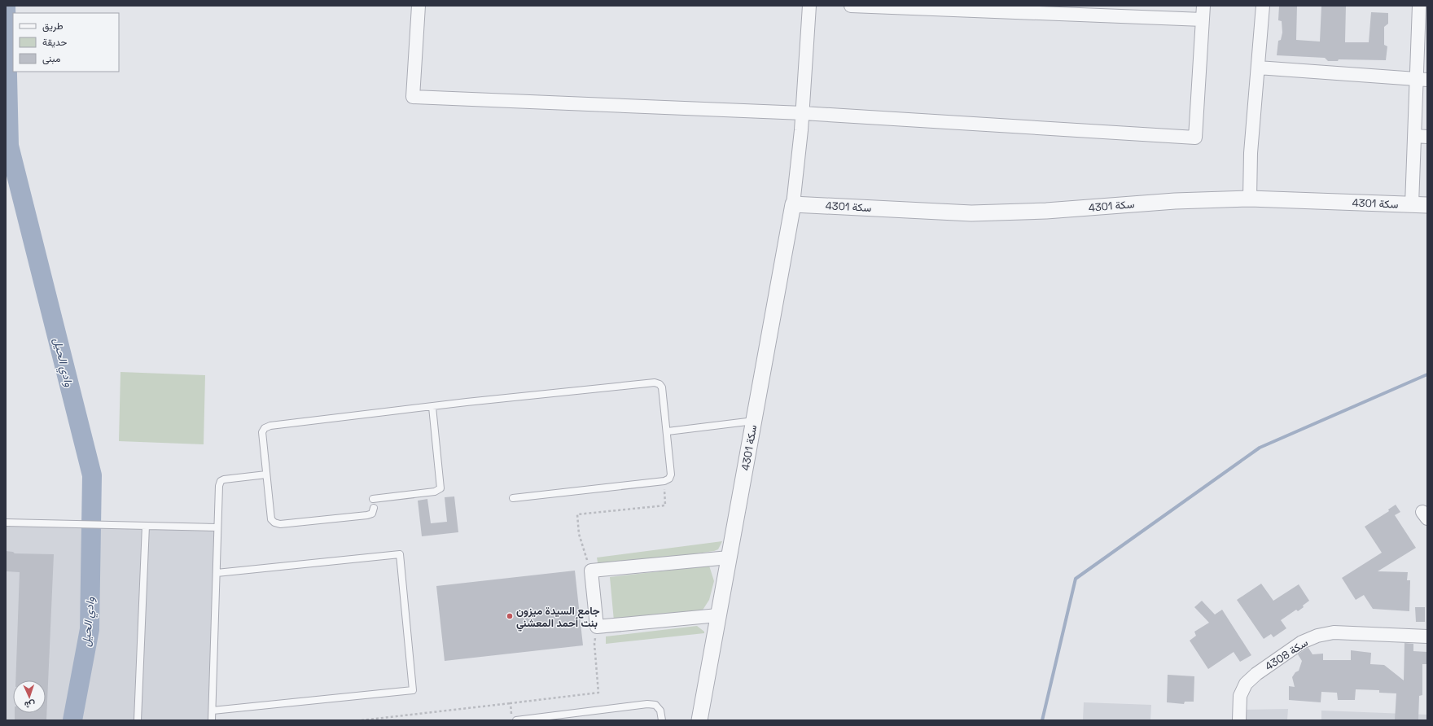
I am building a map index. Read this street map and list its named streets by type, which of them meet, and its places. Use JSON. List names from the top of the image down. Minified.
{"streets":{"street":["سكة 4301","سكة 4308"]},"water":["وادي الحيل"],"places":["جامع السيدة ميزون بنت أحمد المعشني"],"legend":["طريق","حديقة","مبنى"],"north":"bottom"}
